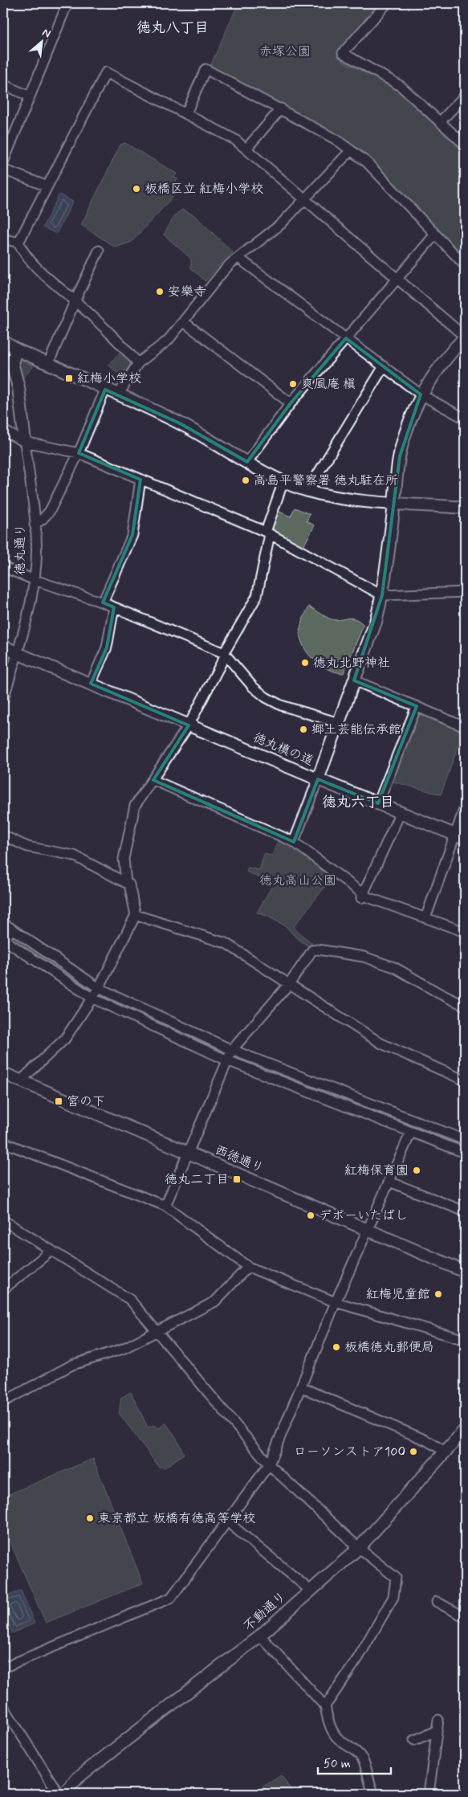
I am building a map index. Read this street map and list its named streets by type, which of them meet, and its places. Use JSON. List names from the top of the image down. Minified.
{"streets":{"street":["徳丸通り","徳丸槙の道","西徳通り","不動通り"]},"crossings":[["徳丸通り","徳丸槙の道"]],"districts":["徳丸八丁目","徳丸六丁目"],"parks":["赤塚公園","徳丸高山公園"],"places":{"other":["板橋区立 紅梅小学校","安樂寺","爽風庵 槇","高島平警察署 徳丸駐在所","徳丸北野神社","郷土芸能伝承館","紅梅保育園","デポーいたばし","紅梅児童館","板橋徳丸郵便局","ローソンストア100","東京都立 板橋有徳高等学校"],"transit":["紅梅小学校","宮の下","徳丸二丁目"]},"scale_bar":"50 m","north":"top right"}
